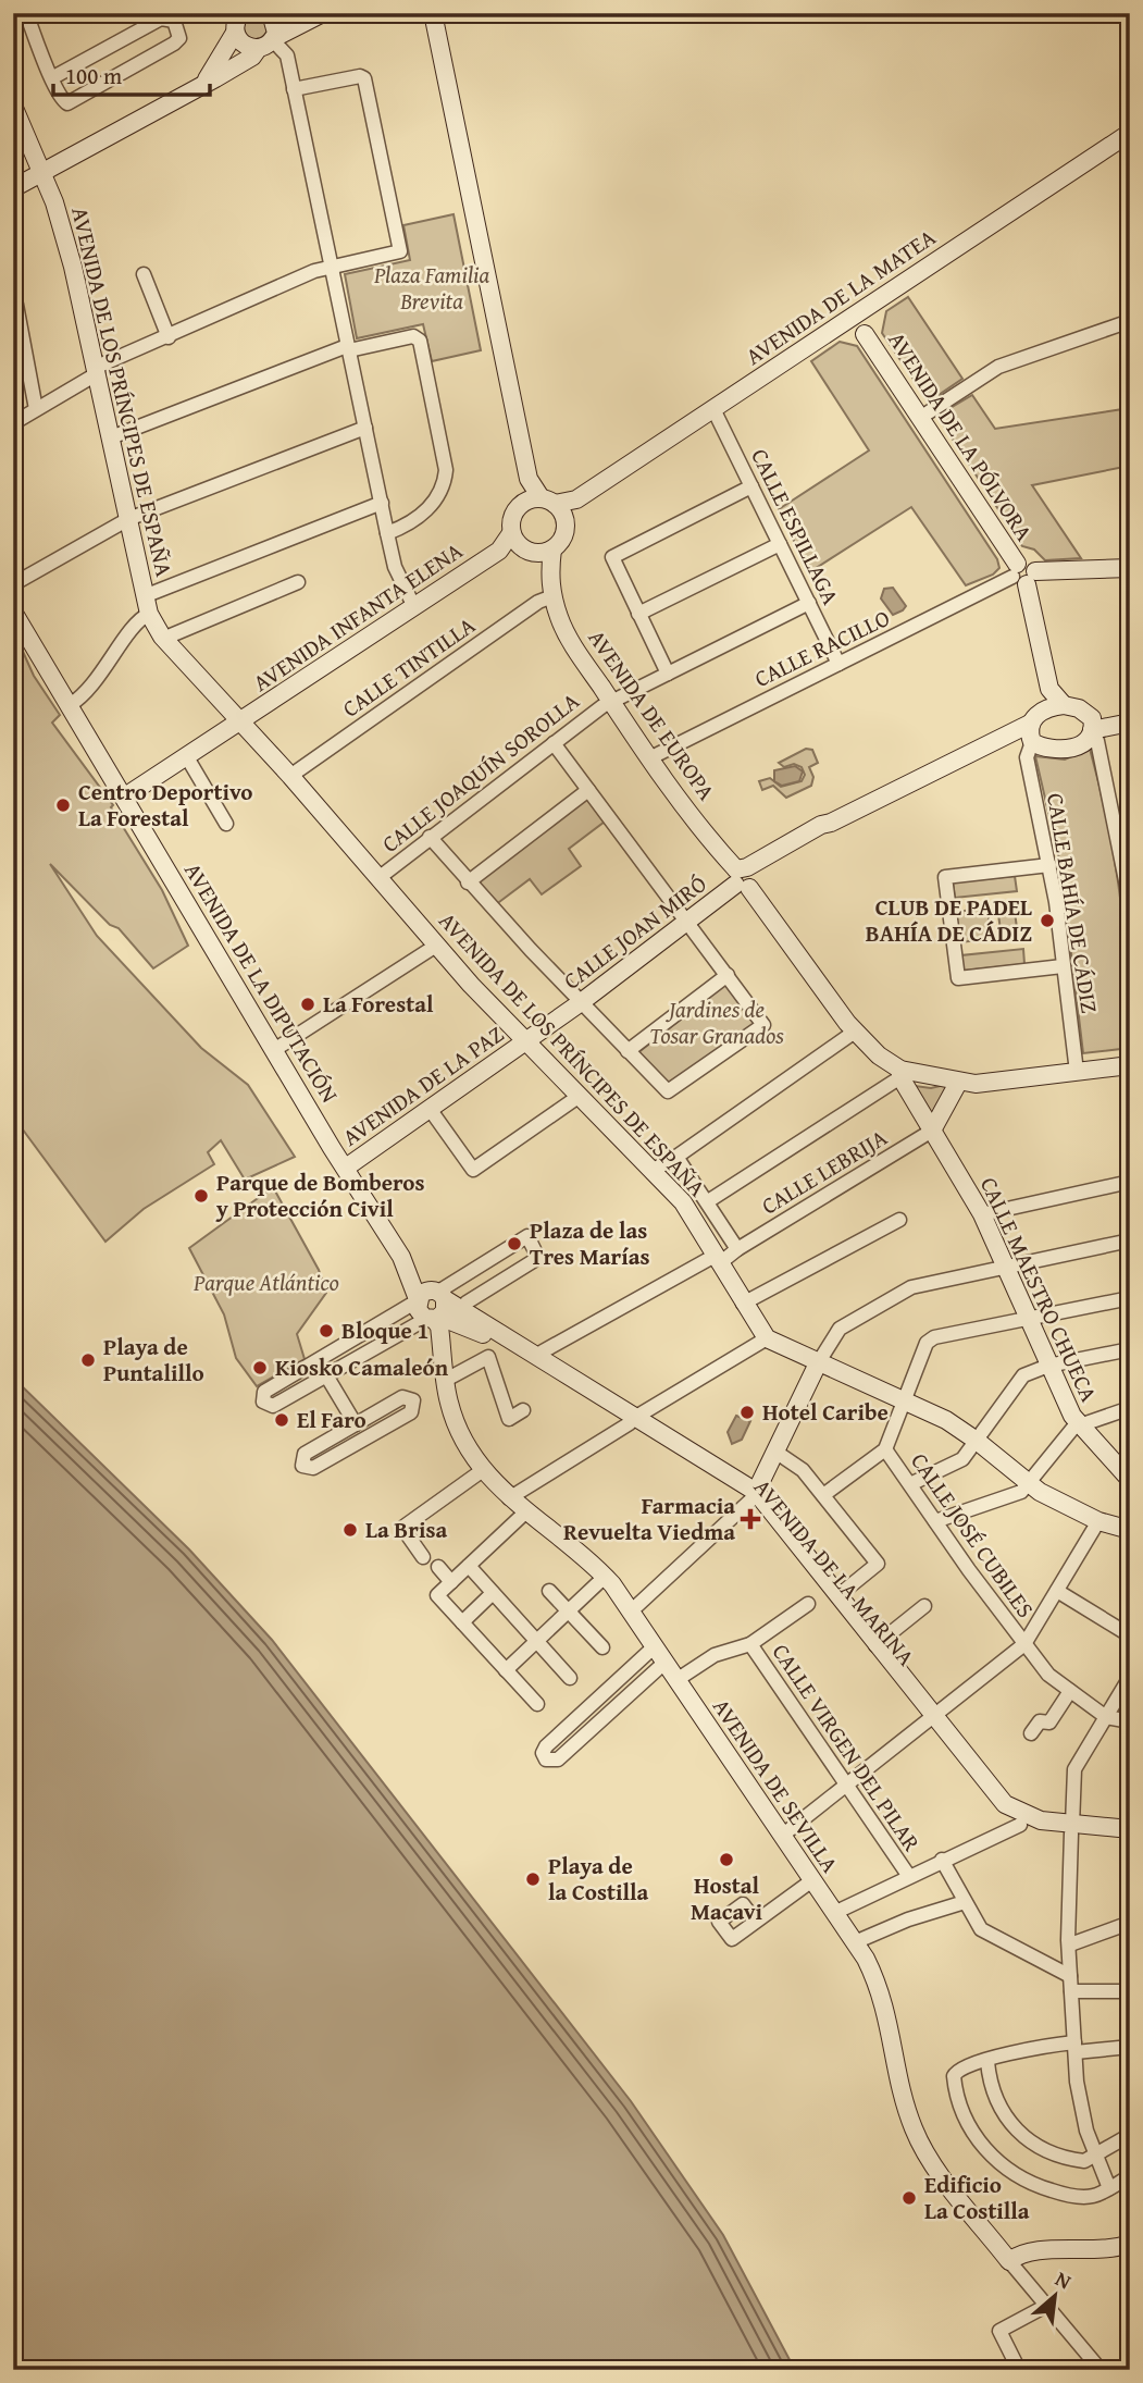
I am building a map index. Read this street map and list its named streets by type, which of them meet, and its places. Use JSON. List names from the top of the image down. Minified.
{"streets":{"street":["AVENIDA DE LA MATEA","AVENIDA DE LOS PRÍNCIPES DE ESPAÑA","AVENIDA DE LA PÓLVORA","CALLE ESPILLAGA","AVENIDA INFANTA ELENA","CALLE RACILLO","CALLE TINTILLA","AVENIDA DE EUROPA","CALLE JOAQUÍN SOROLLA","CALLE BAHÍA DE CÁDIZ","CALLE JOAN MIRÓ","AVENIDA DE LA DIPUTACIÓN","AVENIDA DE LA PAZ","CALLE LEBRIJA","CALLE MAESTRO CHUECA","CALLE JOSÉ CUBILES","AVENIDA DE LA MARINA","CALLE VIRGEN DEL PILAR","AVENIDA DE SEVILLA"]},"crossings":[["AVENIDA DE LA MATEA","AVENIDA DE LA PÓLVORA"],["AVENIDA DE LA MATEA","CALLE ESPILLAGA"],["AVENIDA DE LA MATEA","AVENIDA INFANTA ELENA"],["AVENIDA DE LA MATEA","AVENIDA DE EUROPA"],["AVENIDA DE LOS PRÍNCIPES DE ESPAÑA","AVENIDA INFANTA ELENA"],["AVENIDA DE LOS PRÍNCIPES DE ESPAÑA","CALLE TINTILLA"],["AVENIDA DE LOS PRÍNCIPES DE ESPAÑA","CALLE JOAQUÍN SOROLLA"],["AVENIDA DE LOS PRÍNCIPES DE ESPAÑA","CALLE JOAN MIRÓ"],["AVENIDA DE LOS PRÍNCIPES DE ESPAÑA","AVENIDA DE LA PAZ"],["AVENIDA DE LOS PRÍNCIPES DE ESPAÑA","CALLE LEBRIJA"],["AVENIDA DE LA PÓLVORA","CALLE RACILLO"],["AVENIDA DE LA PÓLVORA","CALLE BAHÍA DE CÁDIZ"],["AVENIDA DE LA PÓLVORA","CALLE JOAN MIRÓ"],["CALLE ESPILLAGA","CALLE RACILLO"],["CALLE ESPILLAGA","CALLE JOAQUÍN SOROLLA"],["AVENIDA INFANTA ELENA","AVENIDA DE EUROPA"],["AVENIDA INFANTA ELENA","AVENIDA DE LA DIPUTACIÓN"],["CALLE RACILLO","AVENIDA DE EUROPA"],["CALLE TINTILLA","AVENIDA DE EUROPA"],["AVENIDA DE EUROPA","CALLE JOAQUÍN SOROLLA"],["AVENIDA DE EUROPA","CALLE JOAN MIRÓ"],["AVENIDA DE EUROPA","CALLE MAESTRO CHUECA"],["CALLE BAHÍA DE CÁDIZ","CALLE JOAN MIRÓ"],["CALLE JOAN MIRÓ","AVENIDA DE LA PAZ"],["AVENIDA DE LA DIPUTACIÓN","AVENIDA DE LA PAZ"],["AVENIDA DE LA DIPUTACIÓN","AVENIDA DE LA MARINA"],["AVENIDA DE LA DIPUTACIÓN","AVENIDA DE SEVILLA"],["CALLE LEBRIJA","CALLE MAESTRO CHUECA"],["CALLE LEBRIJA","AVENIDA DE LA MARINA"],["AVENIDA DE LA MARINA","AVENIDA DE SEVILLA"]],"parks":["Plaza Familia Brevita","Jardines de Tosar Granados","Parque Atlántico"],"places":{"other":["Centro Deportivo La Forestal","CLUB DE PADEL BAHÍA DE CÁDIZ","La Forestal","Parque de Bomberos y Protección Civil","Plaza de las Tres Marías","Bloque 1","Playa de Puntalillo","Kiosko Camaleón","Hotel Caribe","El Faro","La Brisa","Hostal Macavi","Playa de la Costilla","Edificio La Costilla"],"health":["Farmacia Revuelta Viedma"]},"scale_bar":"100 m","north":"top right"}
